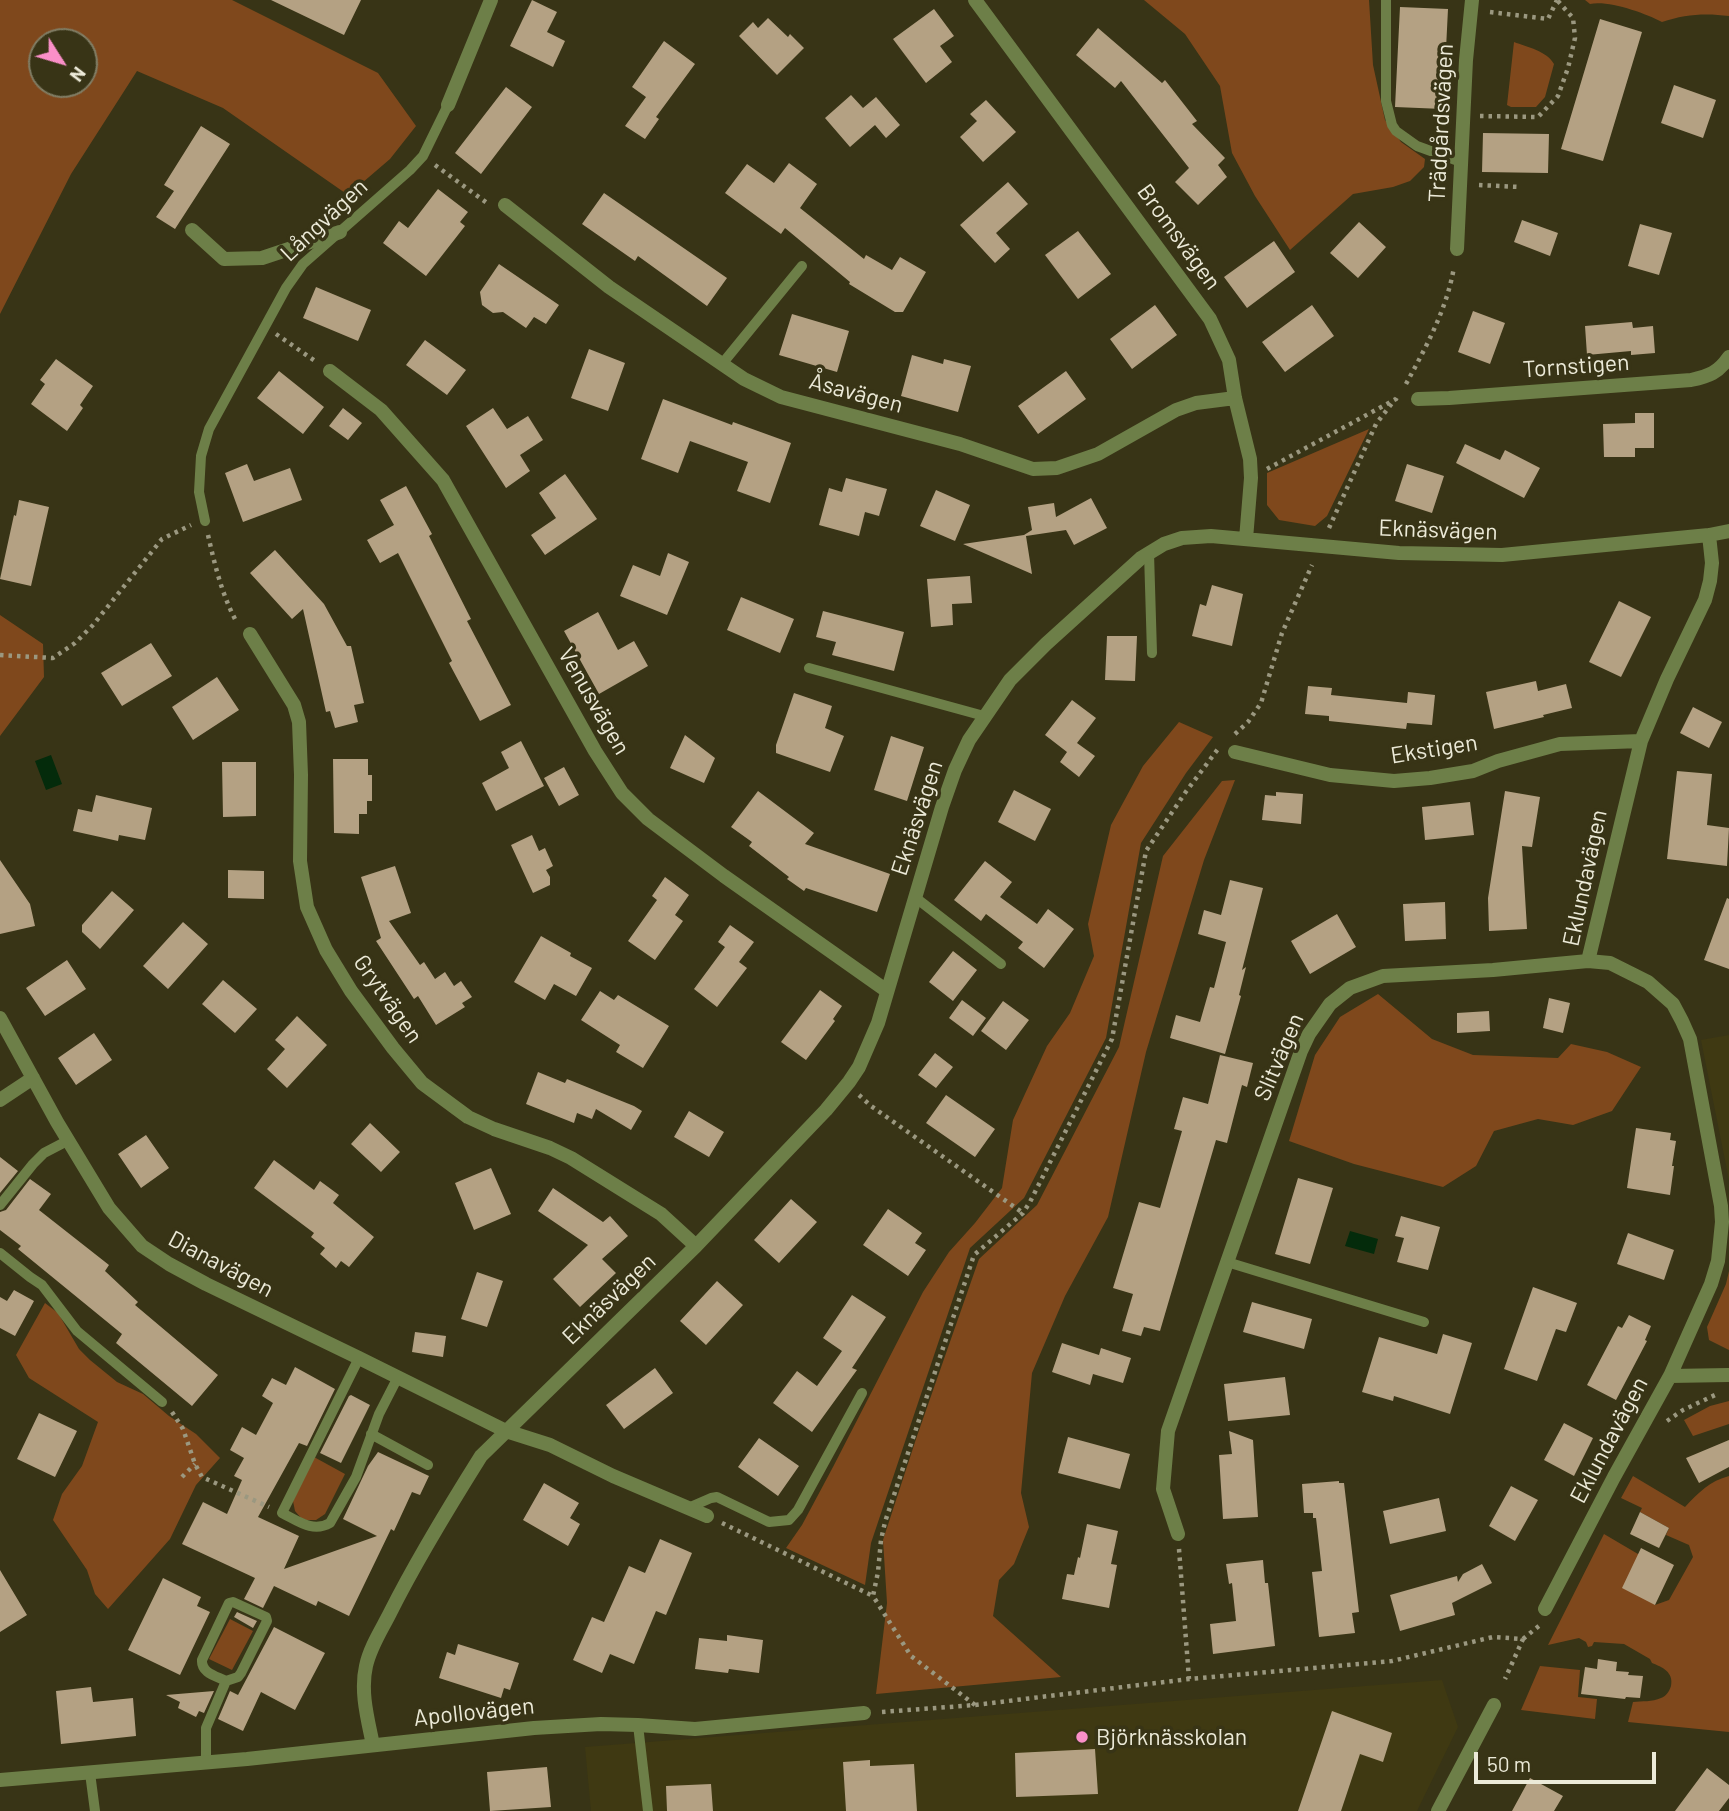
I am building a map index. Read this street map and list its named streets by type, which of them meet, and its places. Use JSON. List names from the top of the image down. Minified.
{"streets":{"street":["Trädgårdsvägen","Långvägen","Bromsvägen","Tornstigen","Åsavägen","Eknäsvägen","Venusvägen","Ekstigen","Eklundavägen","Grytvägen","Slitvägen","Dianavägen","Apollovägen"]},"crossings":[["Bromsvägen","Åsavägen"],["Bromsvägen","Eknäsvägen"],["Eknäsvägen","Venusvägen"],["Eknäsvägen","Eklundavägen"],["Eknäsvägen","Grytvägen"],["Eknäsvägen","Dianavägen"],["Eknäsvägen","Apollovägen"],["Ekstigen","Eklundavägen"],["Eklundavägen","Slitvägen"]],"places":["Björknässkolan"],"scale_bar":"50 m","north":"bottom right"}
